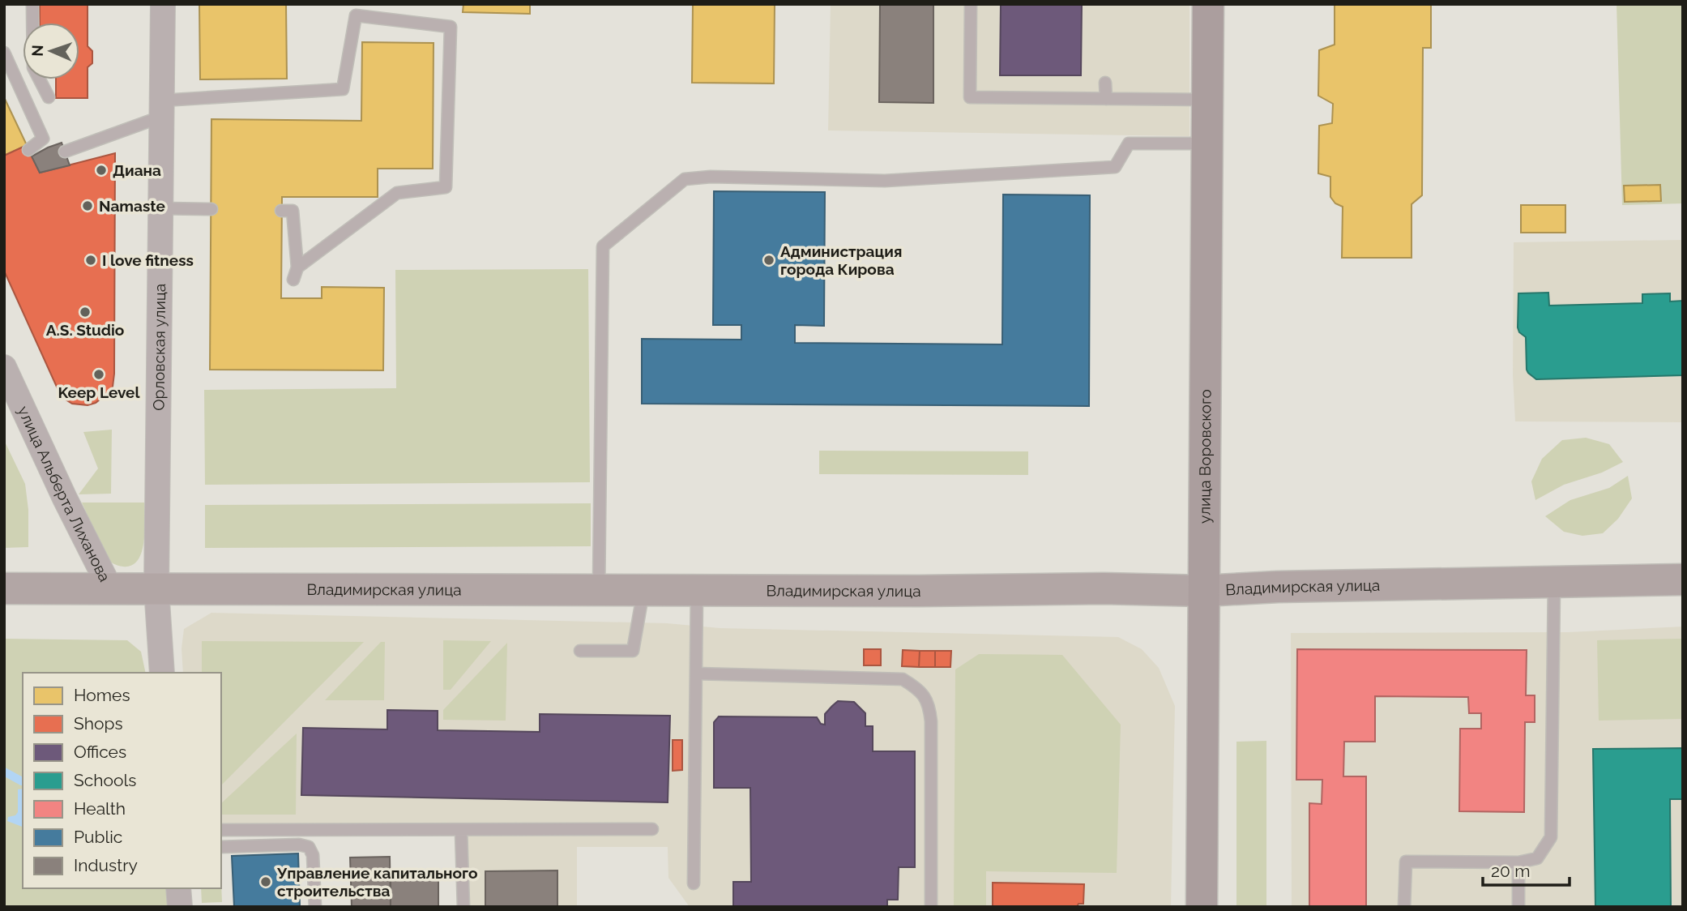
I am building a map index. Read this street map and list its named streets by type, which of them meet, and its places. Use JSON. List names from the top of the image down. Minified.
{"streets":{"main road":["улица Воровского","Владимирская улица"],"street":["Орловская улица","улица Альберта Лиханова"]},"crossings":[["Орловская улица","Владимирская улица"],["улица Воровского","Владимирская улица"],["улица Альберта Лиханова","Владимирская улица"]],"places":["Диана","Namaste","I love fitness","Администрация города Кирова","A.S. Studio","Keep Level","Управление капитального строительства"],"legend":["Homes","Shops","Offices","Schools","Health","Public","Industry"],"scale_bar":"20 m","north":"left"}
